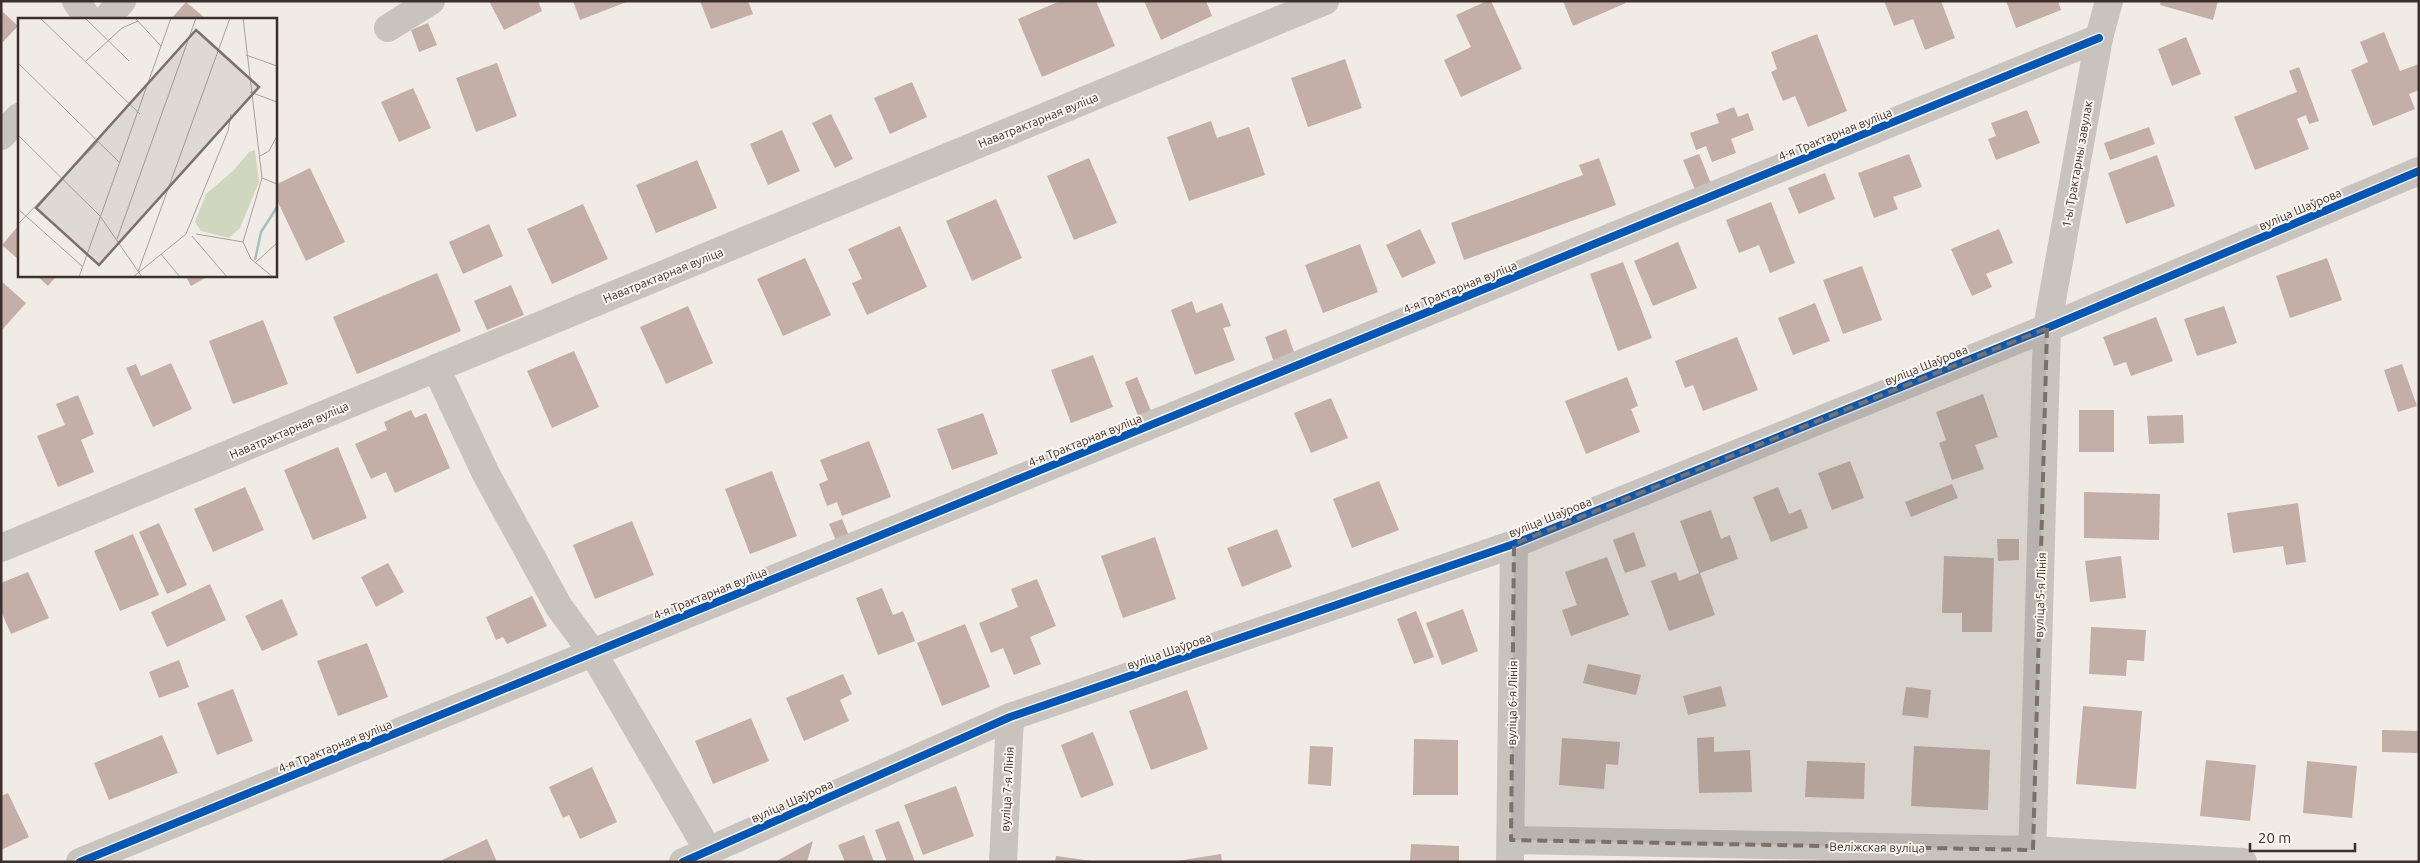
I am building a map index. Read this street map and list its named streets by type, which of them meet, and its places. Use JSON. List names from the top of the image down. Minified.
{"streets":{"street":["Наватрактарная вуліца","4-я Трактарная вуліца","1-ы Трактарны завулак","вуліца Шаўрова","вуліца 5-я Лінія","вуліца 6-я Лінія","вуліца 7-я Лінія","Веліжская вуліца"]},"crossings":[["4-я Трактарная вуліца","1-ы Трактарны завулак"],["1-ы Трактарны завулак","вуліца Шаўрова"],["1-ы Трактарны завулак","вуліца 5-я Лінія"],["вуліца Шаўрова","вуліца 5-я Лінія"],["вуліца Шаўрова","вуліца 6-я Лінія"],["вуліца Шаўрова","вуліца 7-я Лінія"],["вуліца 5-я Лінія","Веліжская вуліца"],["вуліца 6-я Лінія","Веліжская вуліца"]],"scale_bar":"20 m"}
